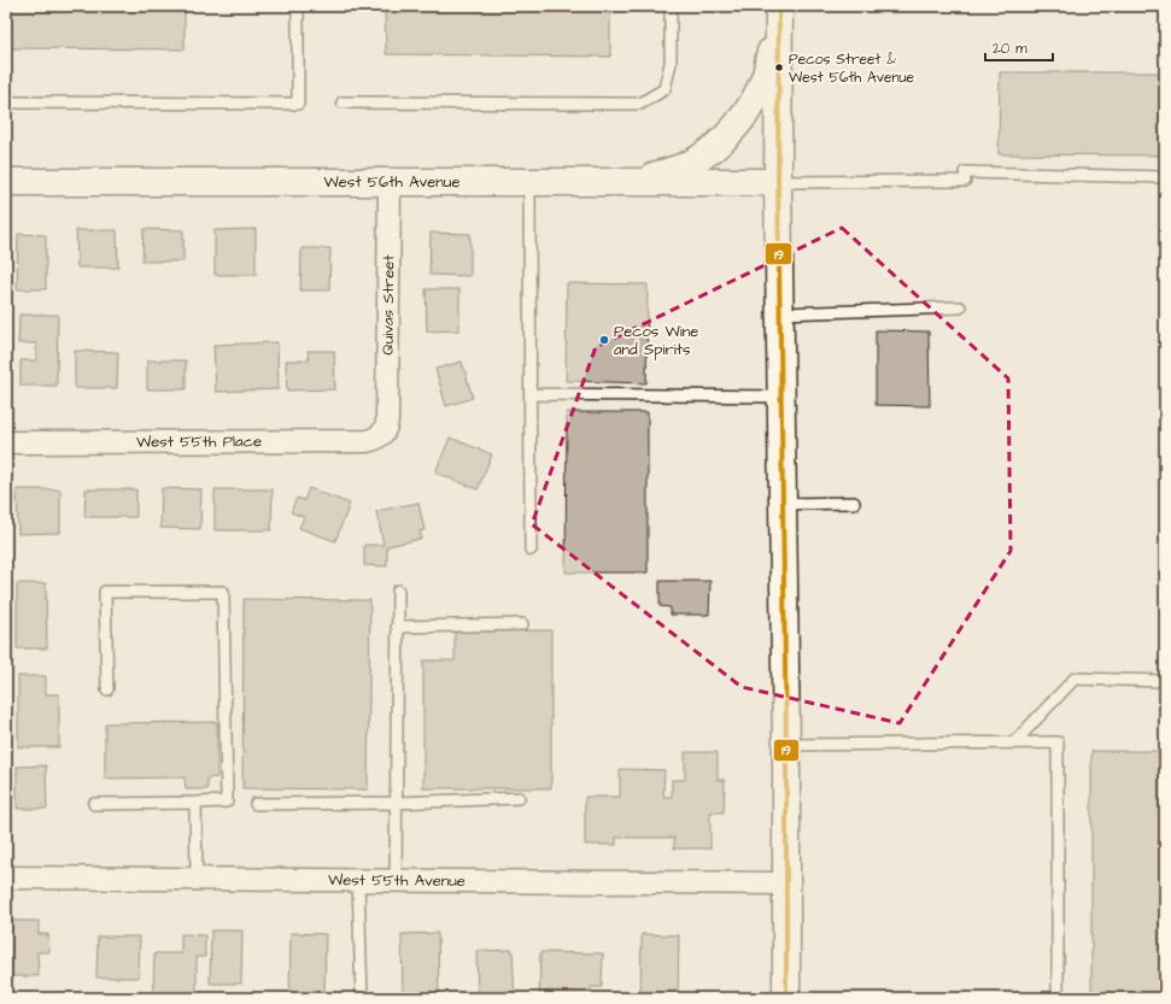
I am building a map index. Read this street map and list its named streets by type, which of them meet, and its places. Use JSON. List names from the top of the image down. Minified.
{"streets":{"main road":["West 56th Avenue"],"street":["Quivas Street","West 55th Place","West 55th Avenue"]},"crossings":[["West 56th Avenue","Quivas Street"],["Quivas Street","West 55th Place"]],"places":["Pecos Street & West 56th Avenue","Pecos Wine and Spirits"],"lines":["transit line 19"],"scale_bar":"20 m"}
